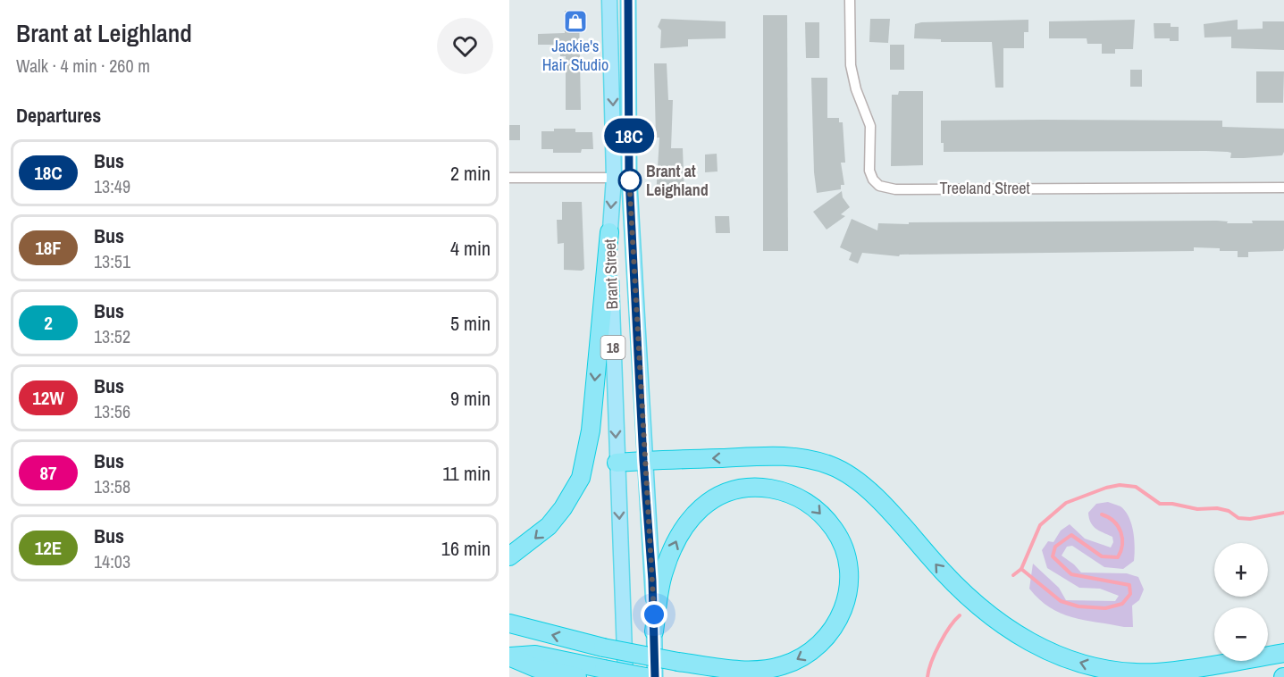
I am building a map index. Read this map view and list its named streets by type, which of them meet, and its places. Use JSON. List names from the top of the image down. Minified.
{"streets":{"main road":["Brant Street","18"],"street":["Treeland Street"]},"places":{"shop":["Jackie's Hair Studio"],"other":["Brant at Leighland"]},"lines":["bus line 18C"],"page":{"heading":[["Brant at Leighland","Walk · 4 min · 260 m"],"Departures"],"on_map":"18C","list":[{"mark":"18C","name":"Bus","note":"13:49","value":"2 min"},{"mark":"18F","name":"Bus","note":"13:51","value":"4 min"},{"mark":"2","name":"Bus","note":"13:52","value":"5 min"},{"mark":"12W","name":"Bus","note":"13:56","value":"9 min"},{"mark":"87","name":"Bus","note":"13:58","value":"11 min"},{"mark":"12E","name":"Bus","note":"14:03","value":"16 min"}],"map_buttons":["+","−"]}}
